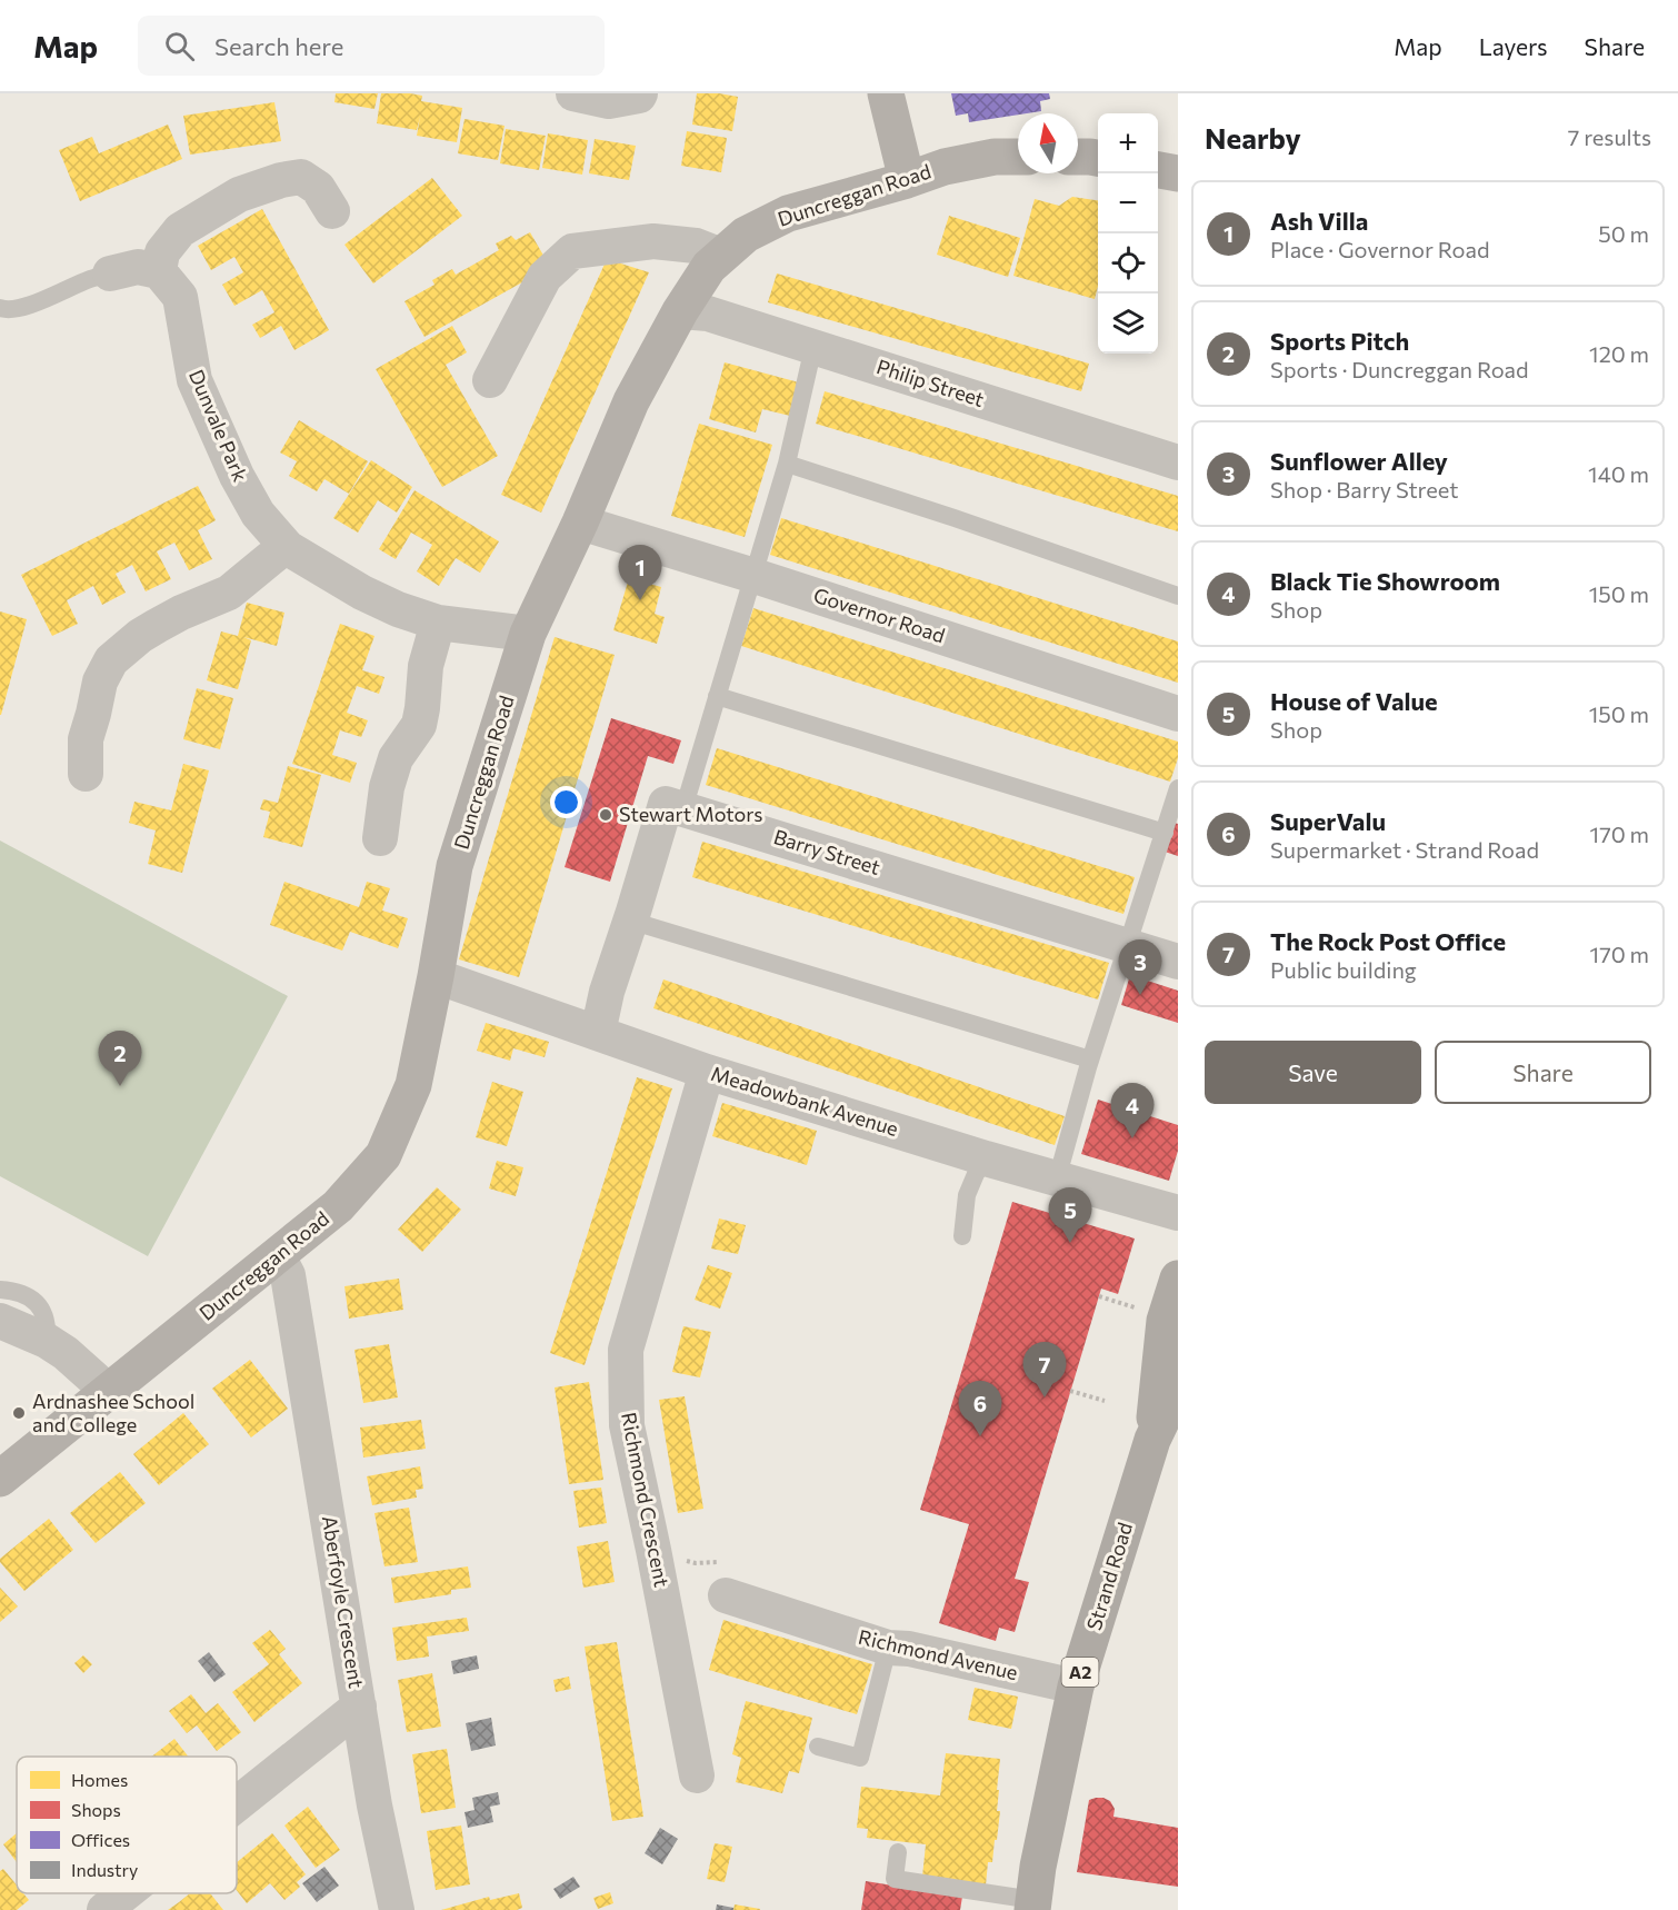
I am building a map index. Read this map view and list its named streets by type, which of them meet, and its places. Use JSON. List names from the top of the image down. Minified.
{"streets":{"highway":["Strand Road","A2"],"main road":["Duncreggan Road"],"street":["Philip Street","Dunvale Park","Governor Road","Barry Street","Meadowbank Avenue","Richmond Crescent","Aberfoyle Crescent","Richmond Avenue"]},"crossings":[["Duncreggan Road","Philip Street"],["Duncreggan Road","Dunvale Park"],["Duncreggan Road","Governor Road"],["Duncreggan Road","Meadowbank Avenue"],["Duncreggan Road","Aberfoyle Crescent"],["Meadowbank Avenue","Richmond Crescent"],["Strand Road","Richmond Avenue"]],"places":["Stewart Motors","Ardnashee School and College"],"legend":["Homes","Shops","Offices","Industry"],"north":"top","page":{"header":"Map","search":"Search here","nav":["Map","Layers","Share"],"heading":["Nearby","7 results"],"map_buttons":["+","−"],"list":[{"mark":"1","name":"Ash Villa","note":"Place · Governor Road","value":"50 m"},{"mark":"2","name":"Sports Pitch","note":"Sports · Duncreggan Road","value":"120 m"},{"mark":"3","name":"Sunflower Alley","note":"Shop · Barry Street","value":"140 m"},{"mark":"4","name":"Black Tie Showroom","note":"Shop","value":"150 m"},{"mark":"5","name":"House of Value","note":"Shop","value":"150 m"},{"mark":"6","name":"SuperValu","note":"Supermarket · Strand Road","value":"170 m"},{"mark":"7","name":"The Rock Post Office","note":"Public building","value":"170 m"}],"pins":["1","3","2","4","5","7","6"],"buttons":["Save","Share"]}}
